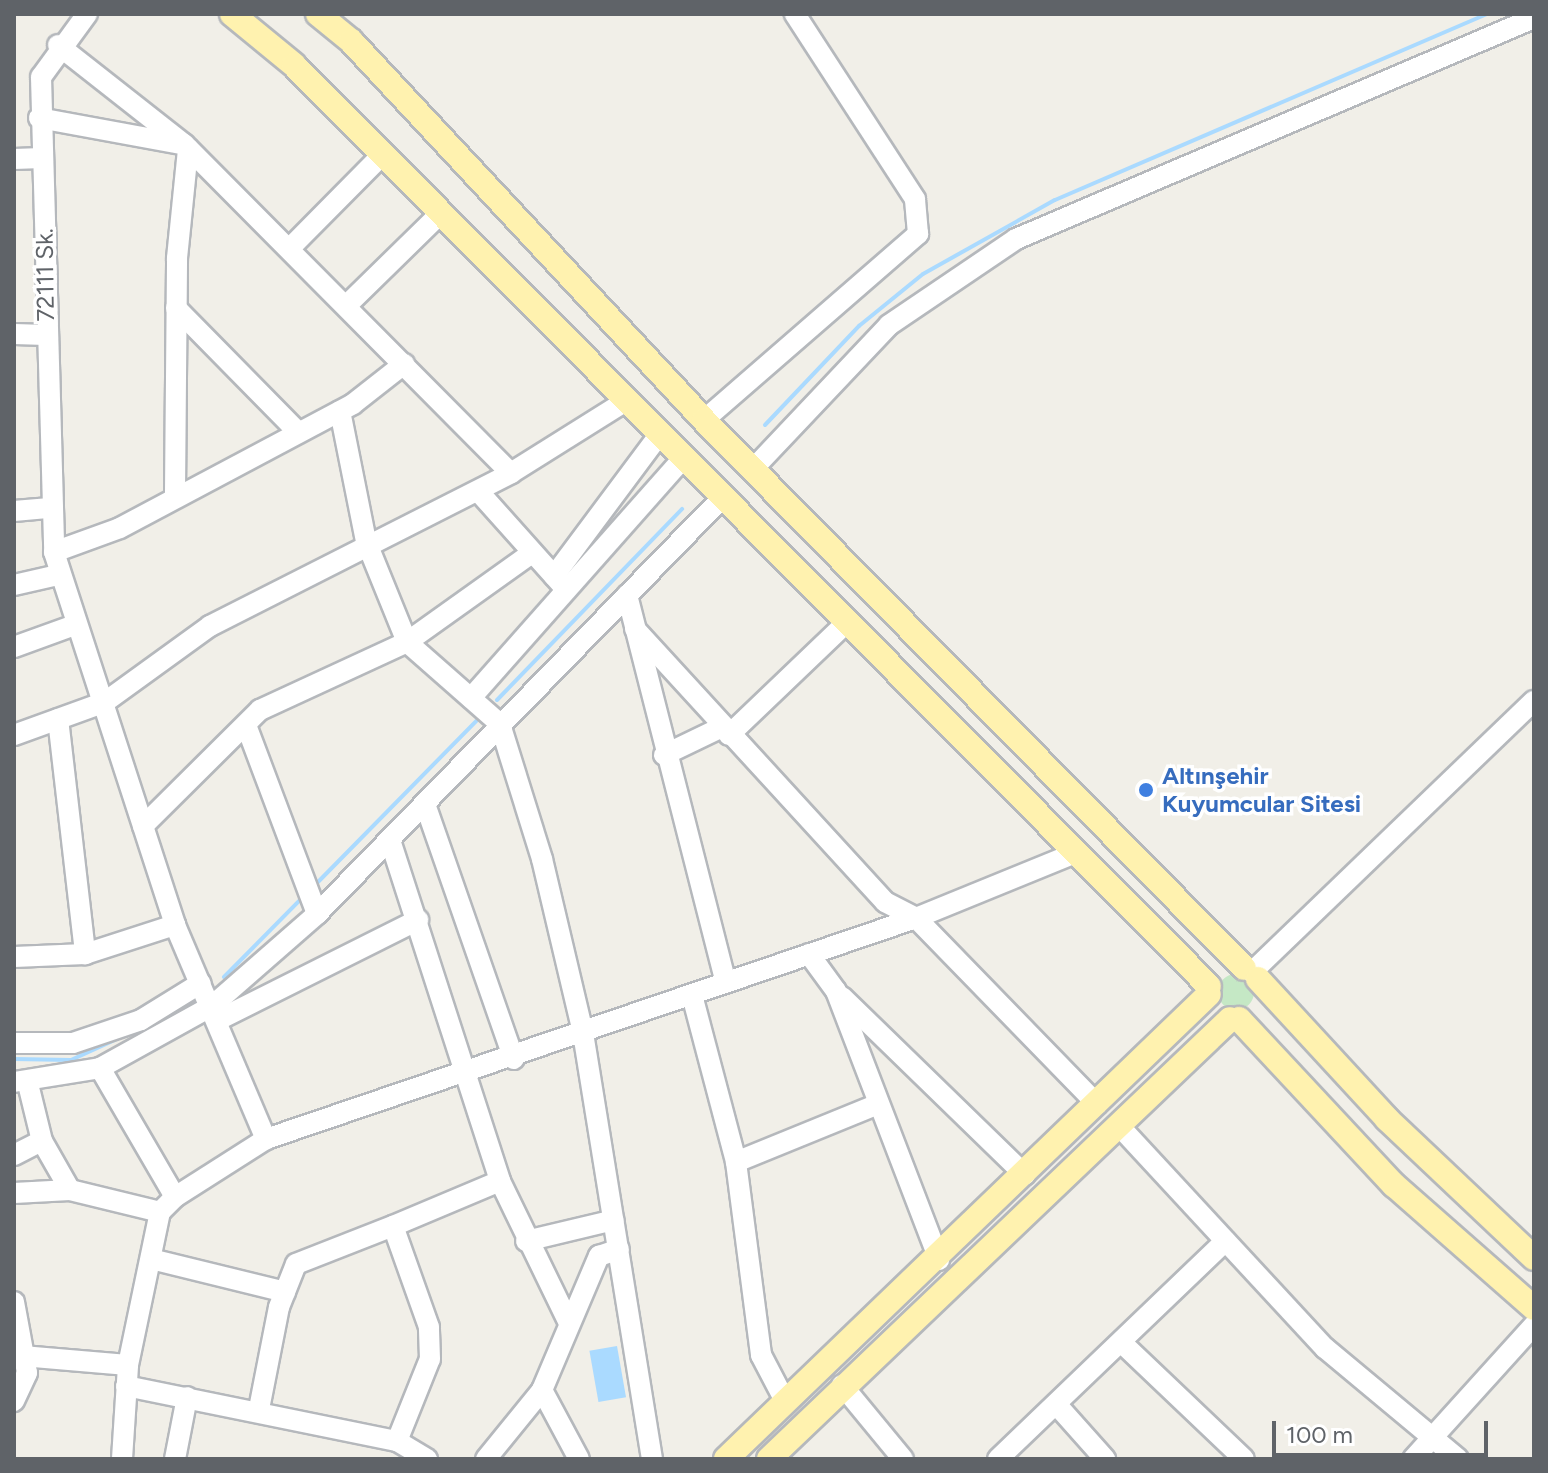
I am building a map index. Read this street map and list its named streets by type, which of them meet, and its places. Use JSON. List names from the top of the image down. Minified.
{"streets":{"street":["72111 Sk."]},"places":["Altınşehir Kuyumcular Sitesi"],"scale_bar":"100 m"}
